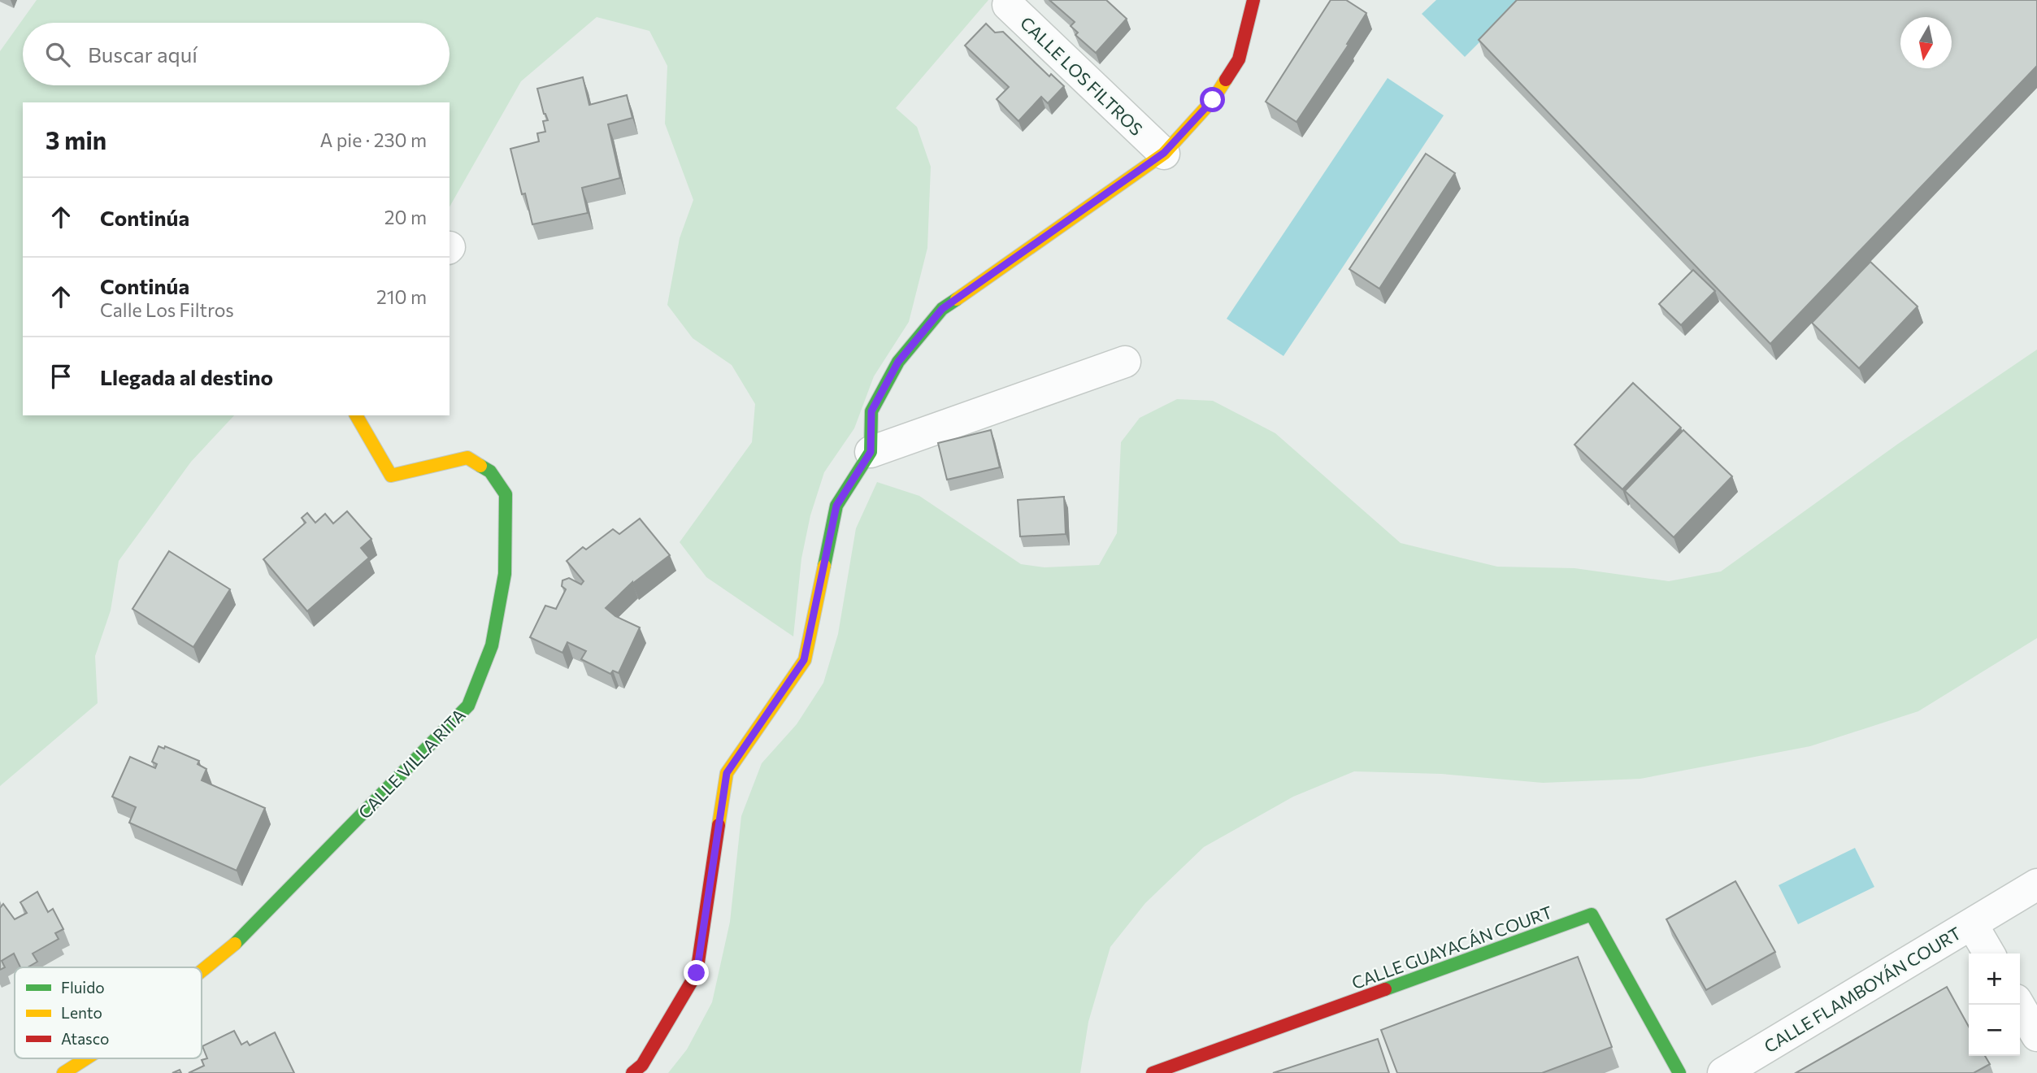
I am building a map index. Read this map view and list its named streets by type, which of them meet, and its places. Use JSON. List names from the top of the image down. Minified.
{"streets":{"street":["CALLE LOS FILTROS","CALLE VILLA RITA","CALLE GUAYACÁN COURT","CALLE FLAMBOYÁN COURT"]},"legend":["Fluido","Lento","Atasco"],"north":"bottom","page":{"search":"Buscar aquí","heading":["3 min","A pie · 230 m"],"list":[["Continúa","20 m"],["Continúa","Calle Los Filtros","210 m"],"Llegada al destino"],"map_buttons":["+","−"]}}
